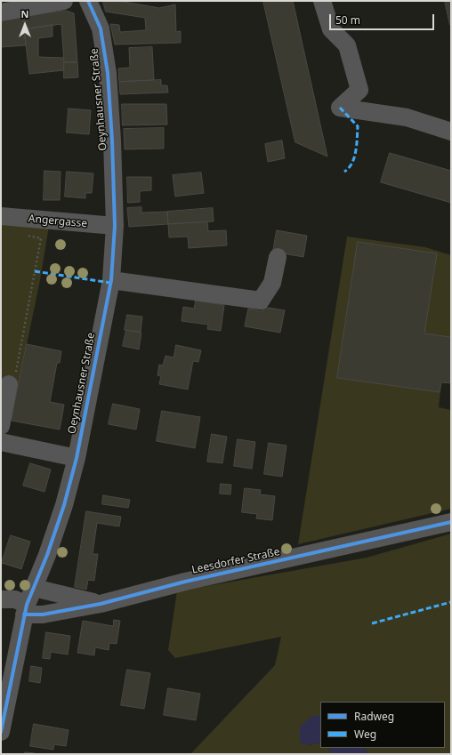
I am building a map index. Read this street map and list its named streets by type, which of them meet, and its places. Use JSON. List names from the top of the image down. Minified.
{"streets":{"street":["Oeynhausner Straße","Angergasse","Leesdorfer Straße"]},"crossings":[["Oeynhausner Straße","Angergasse"],["Oeynhausner Straße","Leesdorfer Straße"]],"legend":["Radweg","Weg"],"scale_bar":"50 m","north":"top"}
